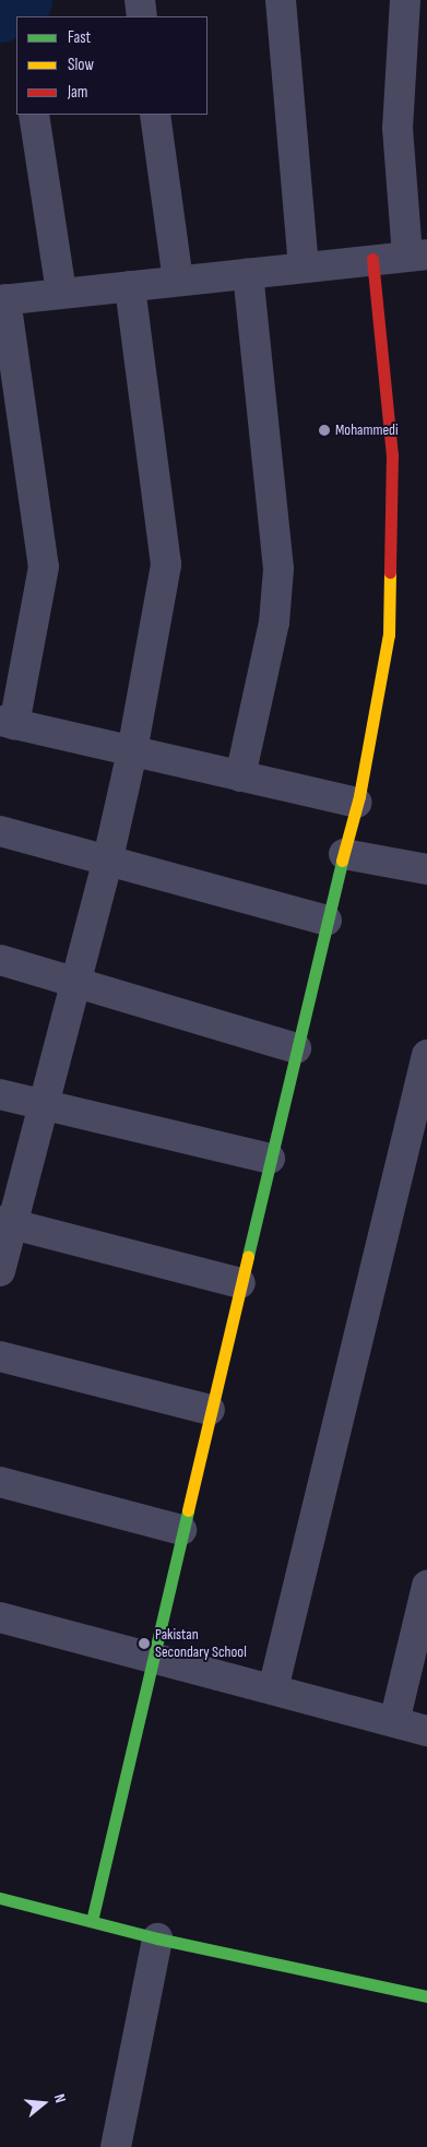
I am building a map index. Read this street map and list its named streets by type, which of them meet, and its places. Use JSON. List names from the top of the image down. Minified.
{"places":["Mohammedi","Pakistan Secondary School"],"legend":["Fast","Slow","Jam"],"north":"right"}
